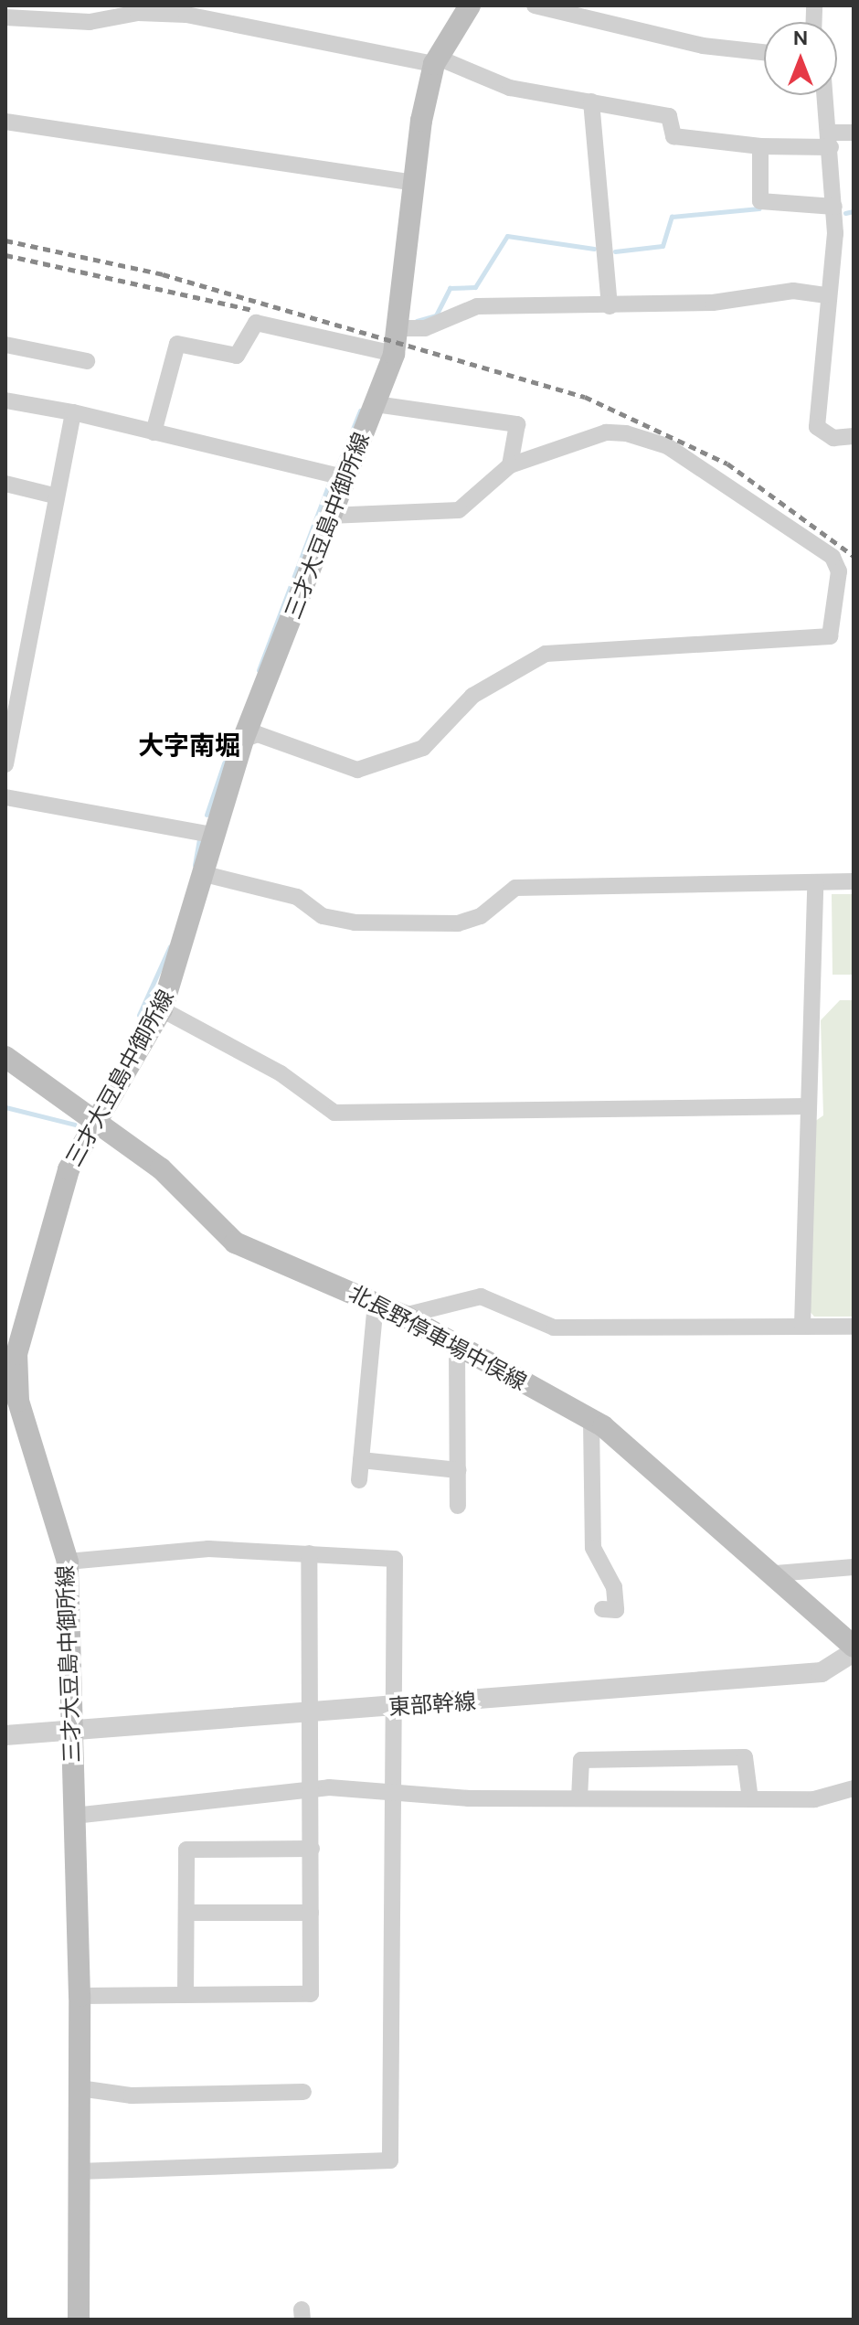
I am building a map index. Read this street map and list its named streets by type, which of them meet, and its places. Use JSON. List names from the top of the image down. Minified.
{"streets":{"main road":["三才大豆島中御所線","北長野停車場中俣線"],"street":["東部幹線"]},"crossings":[["三才大豆島中御所線","北長野停車場中俣線"],["三才大豆島中御所線","東部幹線"]],"districts":["大字南堀"],"north":"top"}
